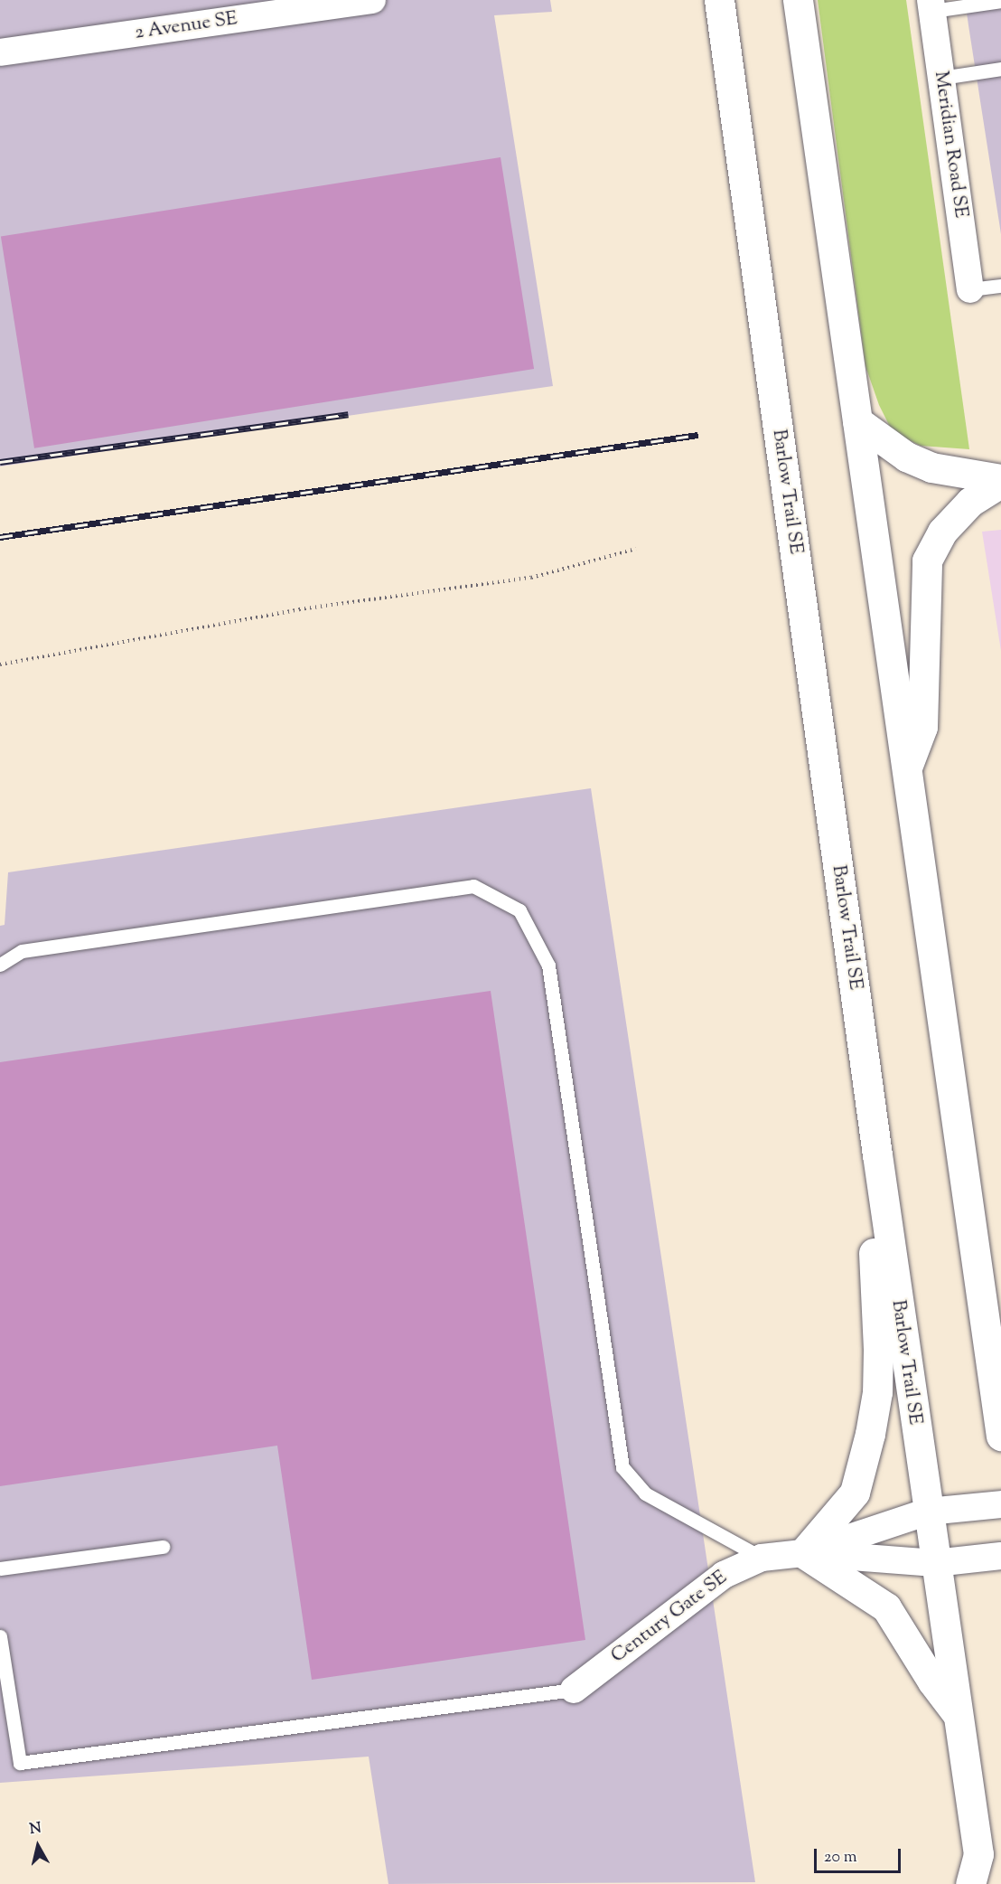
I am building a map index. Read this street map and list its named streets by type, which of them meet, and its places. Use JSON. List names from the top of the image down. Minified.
{"streets":{"main road":["Barlow Trail SE"],"street":["2 Avenue SE","Meridian Road SE","Century Gate SE"]},"crossings":[["Barlow Trail SE","Century Gate SE"]],"scale_bar":"20 m","north":"top"}
